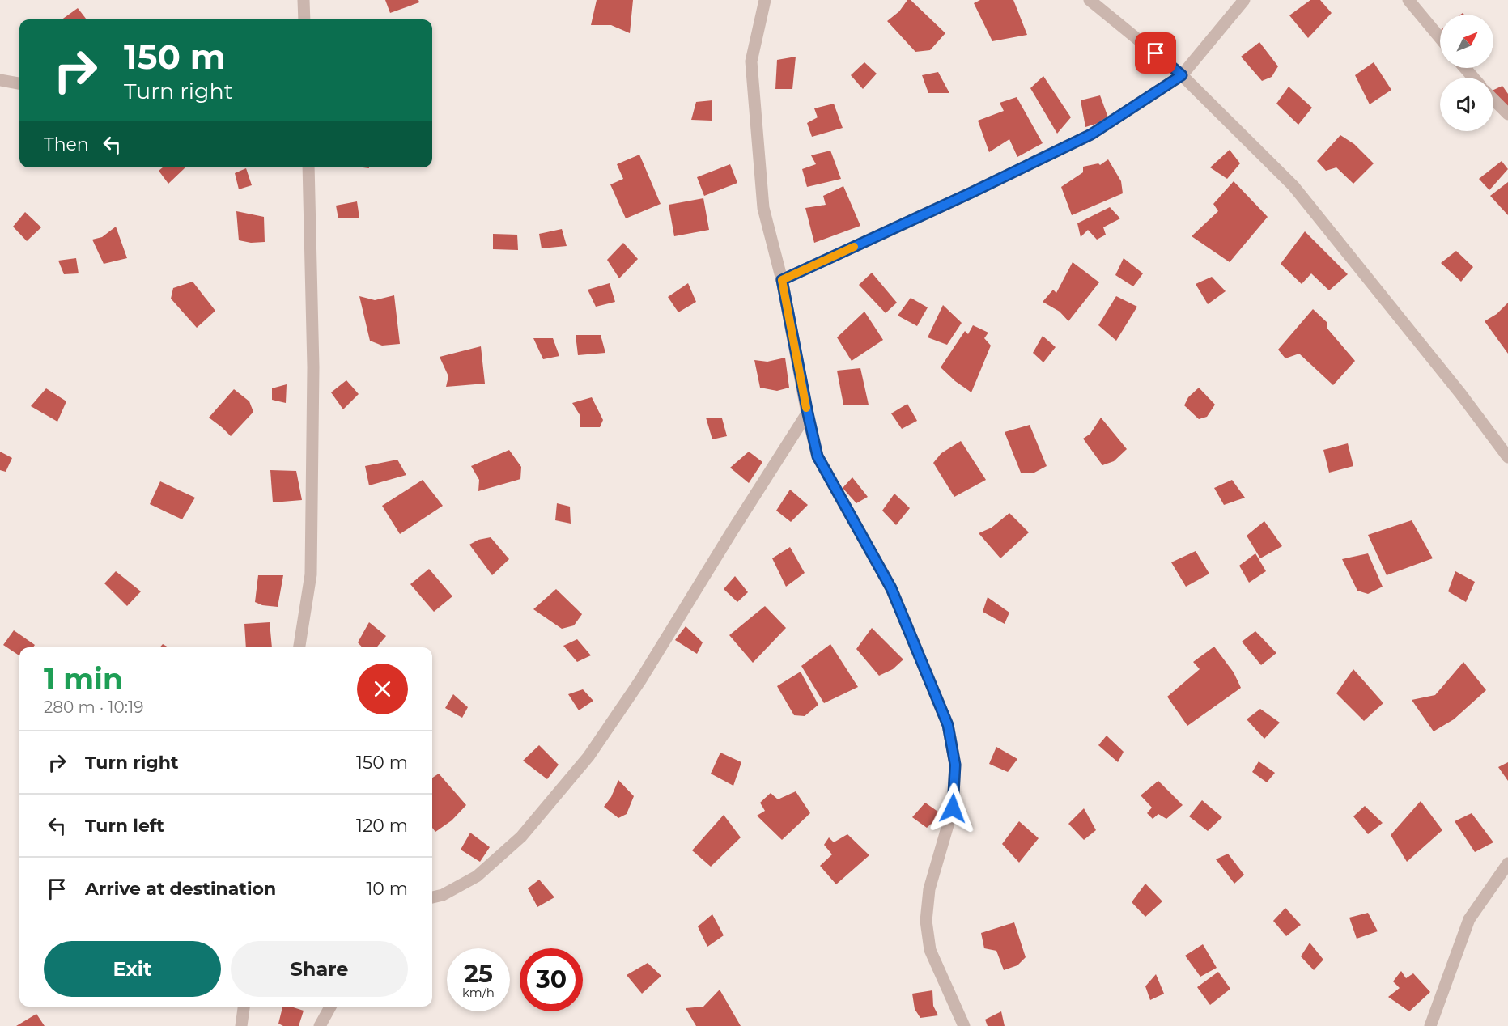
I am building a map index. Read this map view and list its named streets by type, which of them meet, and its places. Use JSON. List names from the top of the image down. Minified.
{"north":"top right","page":{"turn":["150 m","Turn right"],"then":"Then","heading":["1 min","280 m · 10:19"],"list":[{"name":"Turn right","value":"150 m"},{"name":"Turn left","value":"120 m"},{"name":"Arrive at destination","value":"10 m"}],"buttons":["Exit","Share"],"speed":"25 km/h","limit":"30"}}
